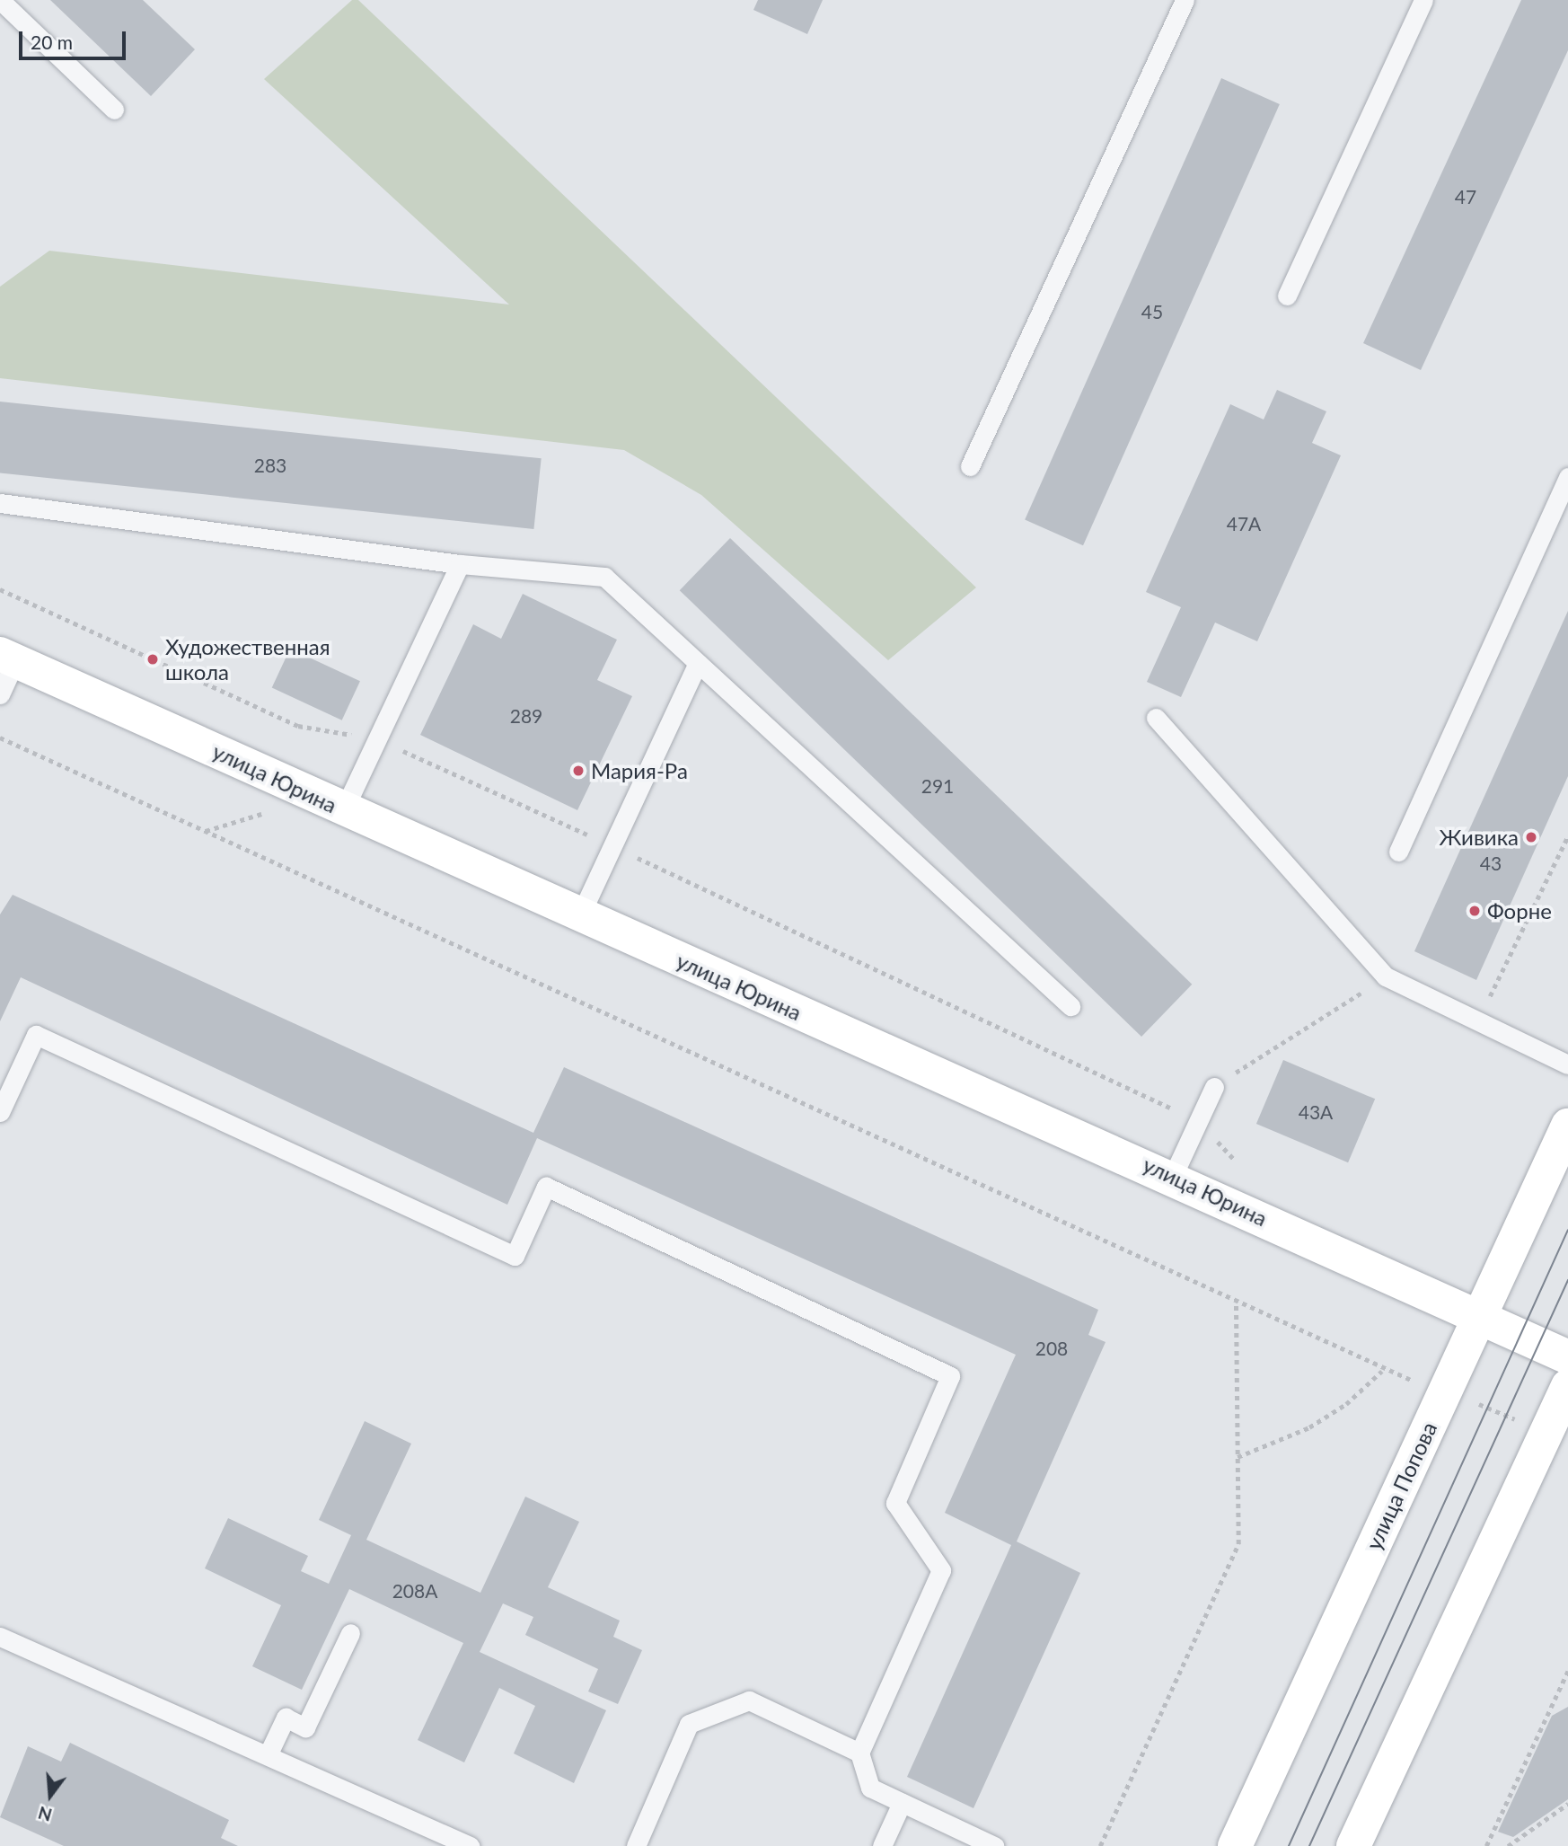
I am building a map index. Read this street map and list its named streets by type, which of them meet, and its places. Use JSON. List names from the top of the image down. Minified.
{"streets":{"main road":["улица Юрина","улица Попова"]},"crossings":[["улица Юрина","улица Попова"]],"places":["Художественная школа","Мария-Ра","Живика","Форне"],"house_numbers":["47","45","283","47А","289","291","43","43А","208","208А"],"scale_bar":"20 m","north":"bottom"}
